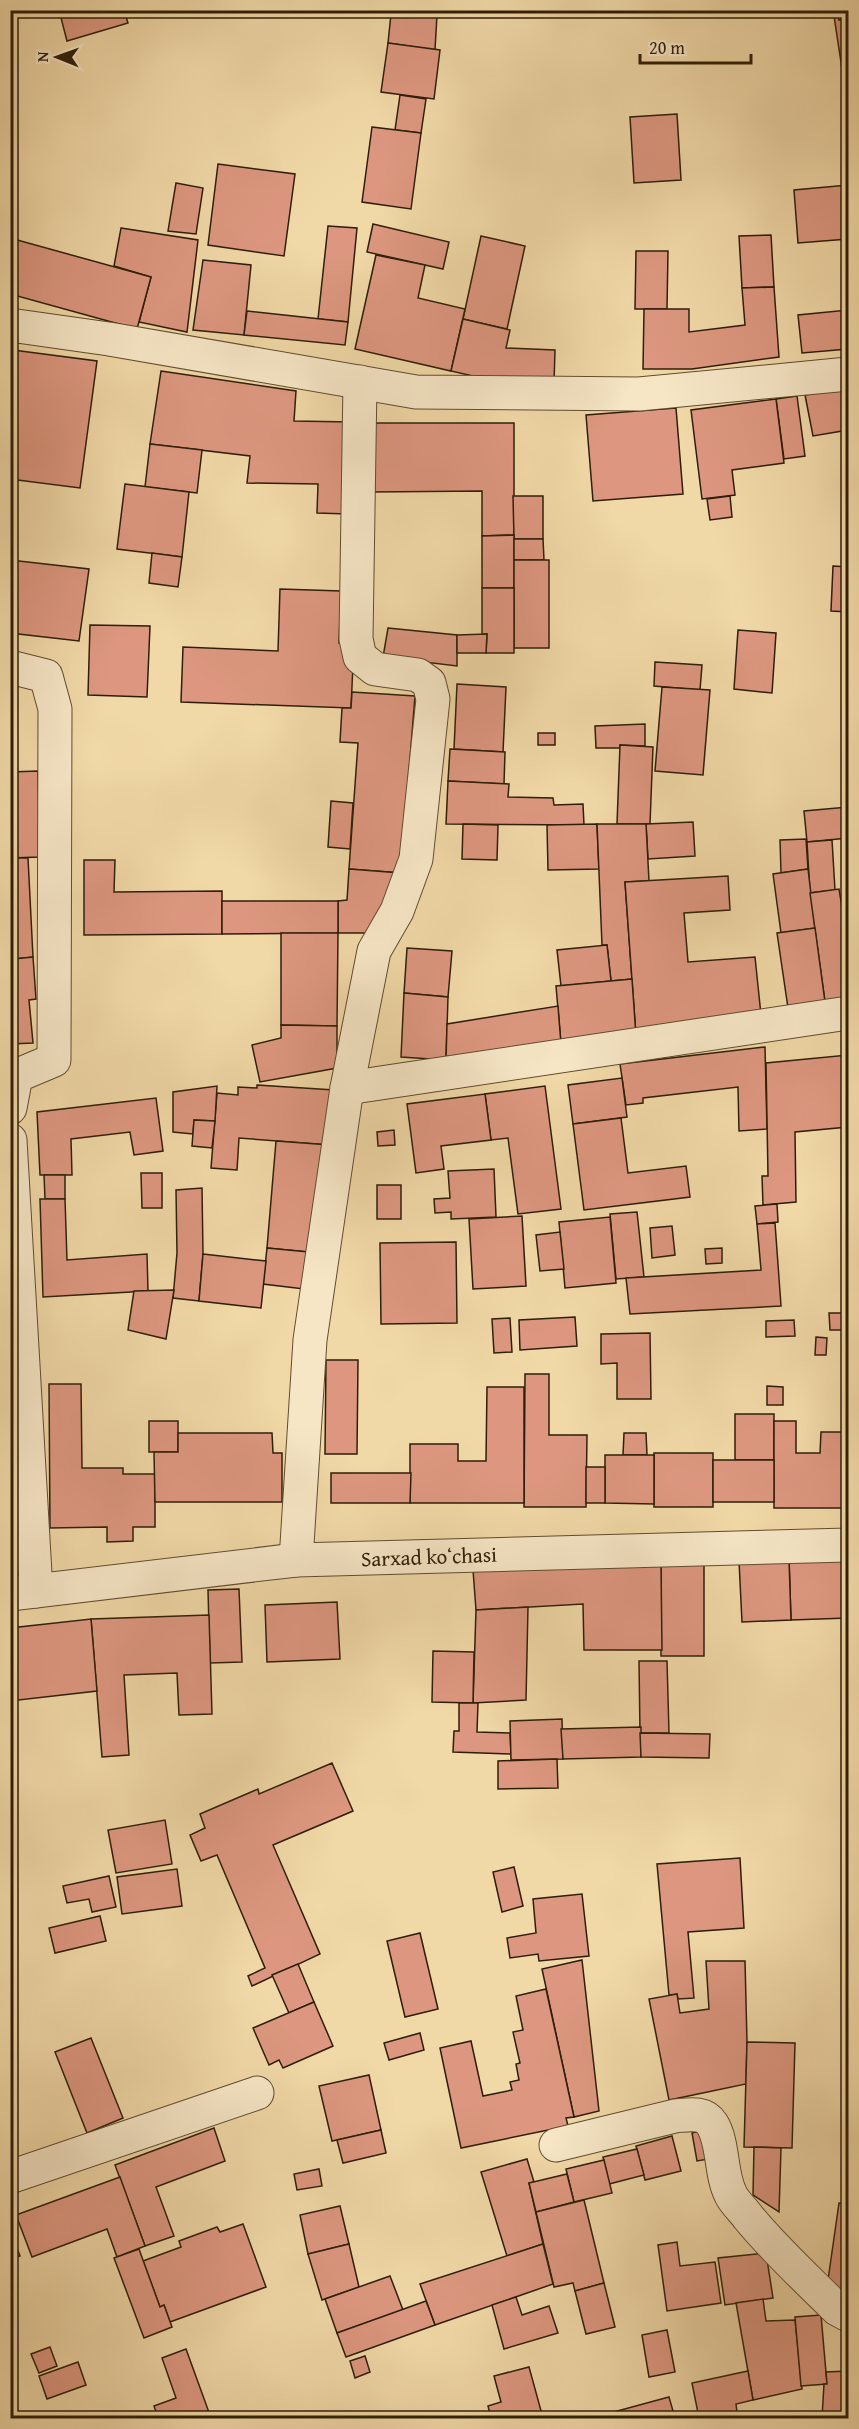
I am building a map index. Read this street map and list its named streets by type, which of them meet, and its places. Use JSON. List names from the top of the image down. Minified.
{"streets":{"street":["Sarxad koʻchasi"]},"scale_bar":"20 m","north":"left"}
